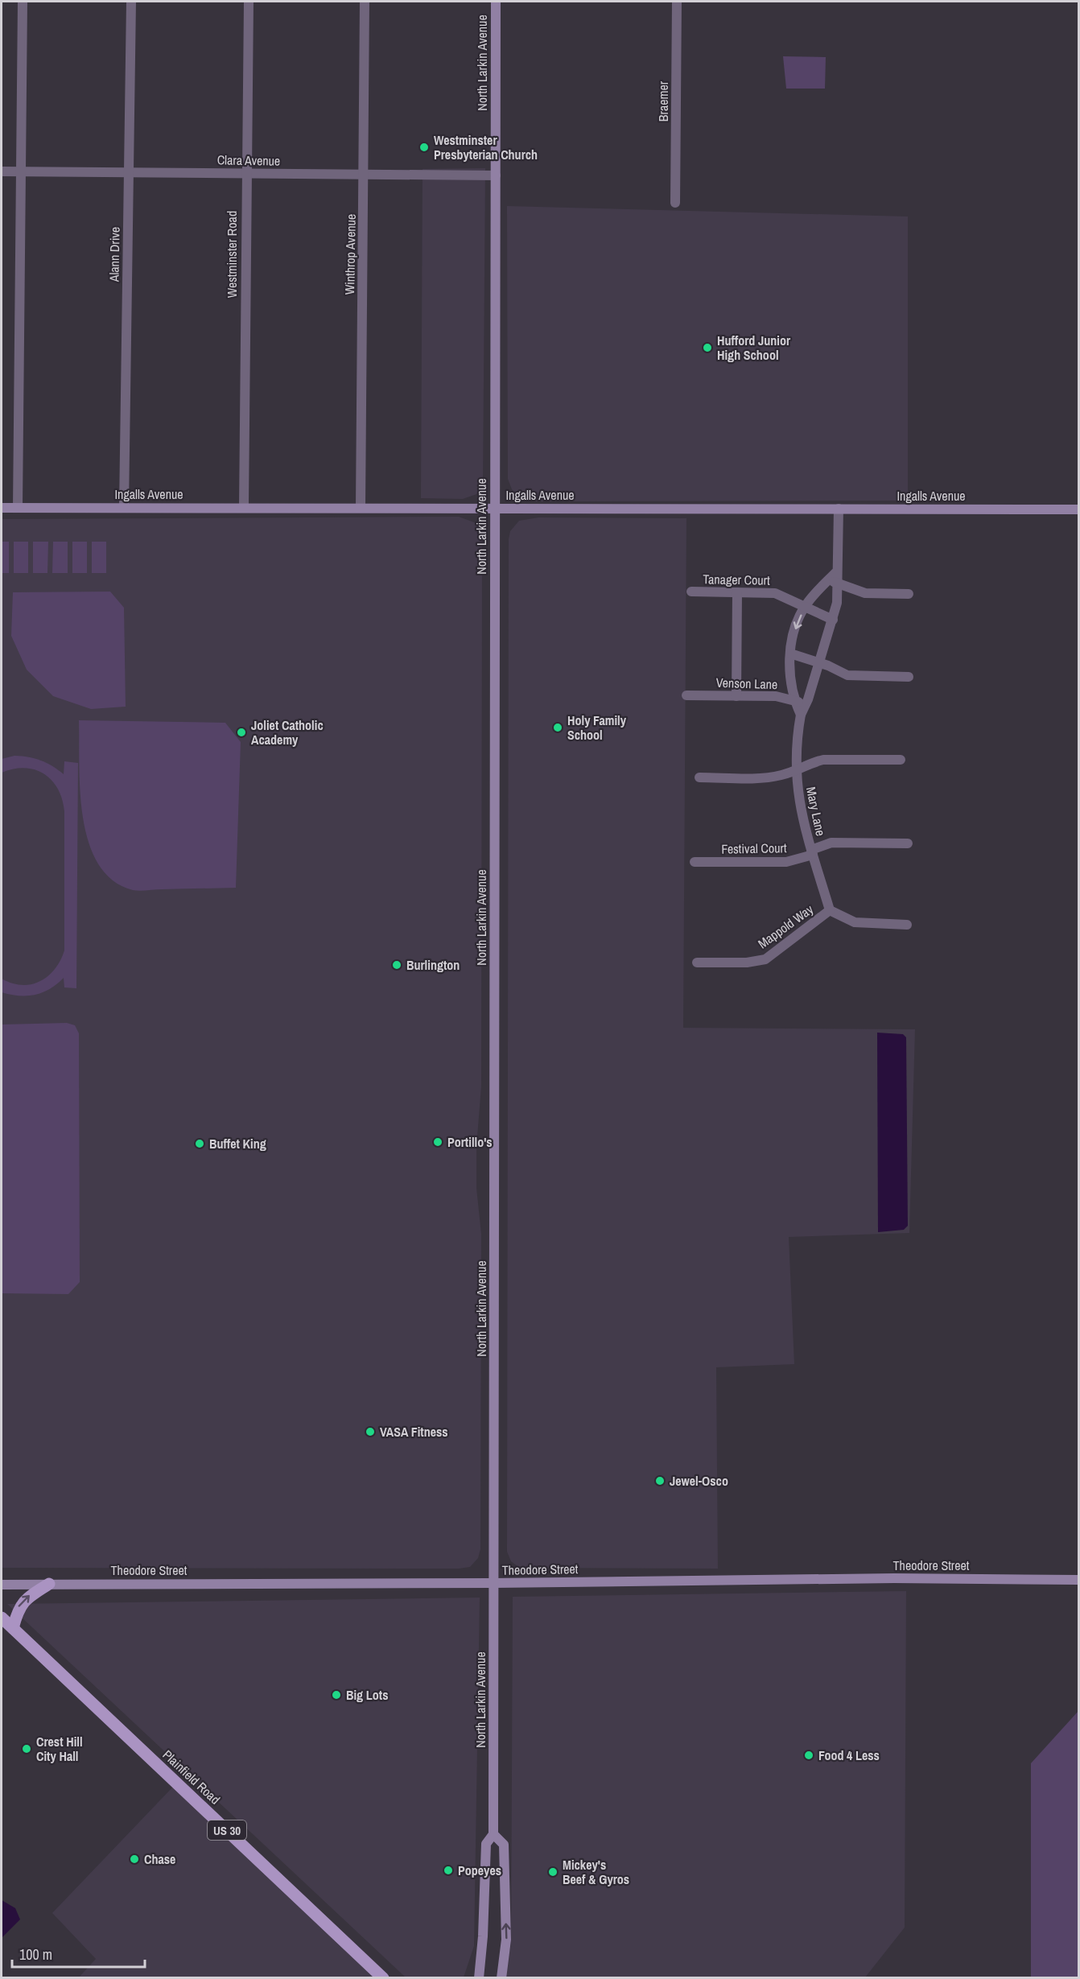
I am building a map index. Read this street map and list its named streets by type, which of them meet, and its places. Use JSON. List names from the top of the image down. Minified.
{"streets":{"main road":["North Larkin Avenue","Ingalls Avenue","Theodore Street","Plainfield Road","US 30"],"street":["Braemer","Clara Avenue","Alann Drive","Westminster Road","Winthrop Avenue","Tanager Court","Venson Lane","Mary Lane","Festival Court","Mappold Way"]},"crossings":[["North Larkin Avenue","Clara Avenue"],["North Larkin Avenue","Ingalls Avenue"],["North Larkin Avenue","Theodore Street"],["Clara Avenue","Alann Drive"],["Clara Avenue","Westminster Road"],["Clara Avenue","Winthrop Avenue"],["Alann Drive","Ingalls Avenue"],["Westminster Road","Ingalls Avenue"],["Winthrop Avenue","Ingalls Avenue"],["Ingalls Avenue","Mary Lane"],["Tanager Court","Mary Lane"],["Venson Lane","Mary Lane"],["Mary Lane","Festival Court"],["Mary Lane","Mappold Way"]],"places":["Westminster Presbyterian Church","Hufford Junior High School","Holy Family School","Joliet Catholic Academy","Burlington","Portillo's","Buffet King","VASA Fitness","Jewel-Osco","Big Lots","Crest Hill City Hall","Food 4 Less","Chase","Popeyes","Mickey's Beef & Gyros"],"scale_bar":"100 m"}
